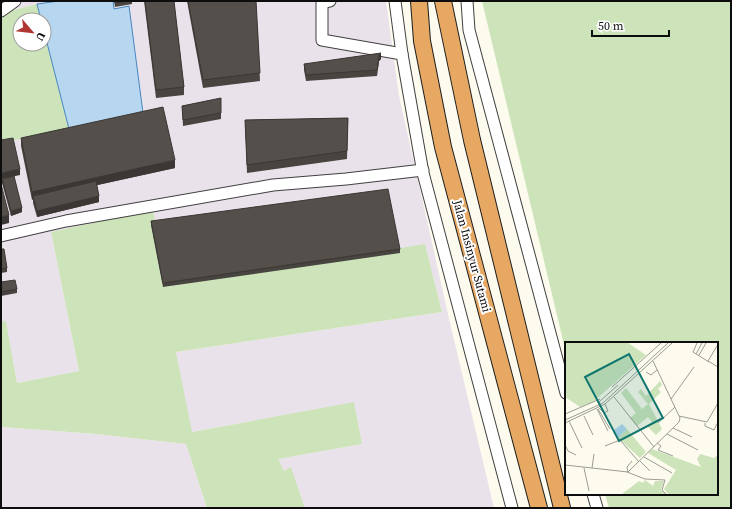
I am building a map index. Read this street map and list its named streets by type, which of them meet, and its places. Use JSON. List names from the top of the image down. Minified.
{"streets":{"highway":["Jalan Insinyur Sutami"]},"scale_bar":"50 m","north":"bottom right"}
